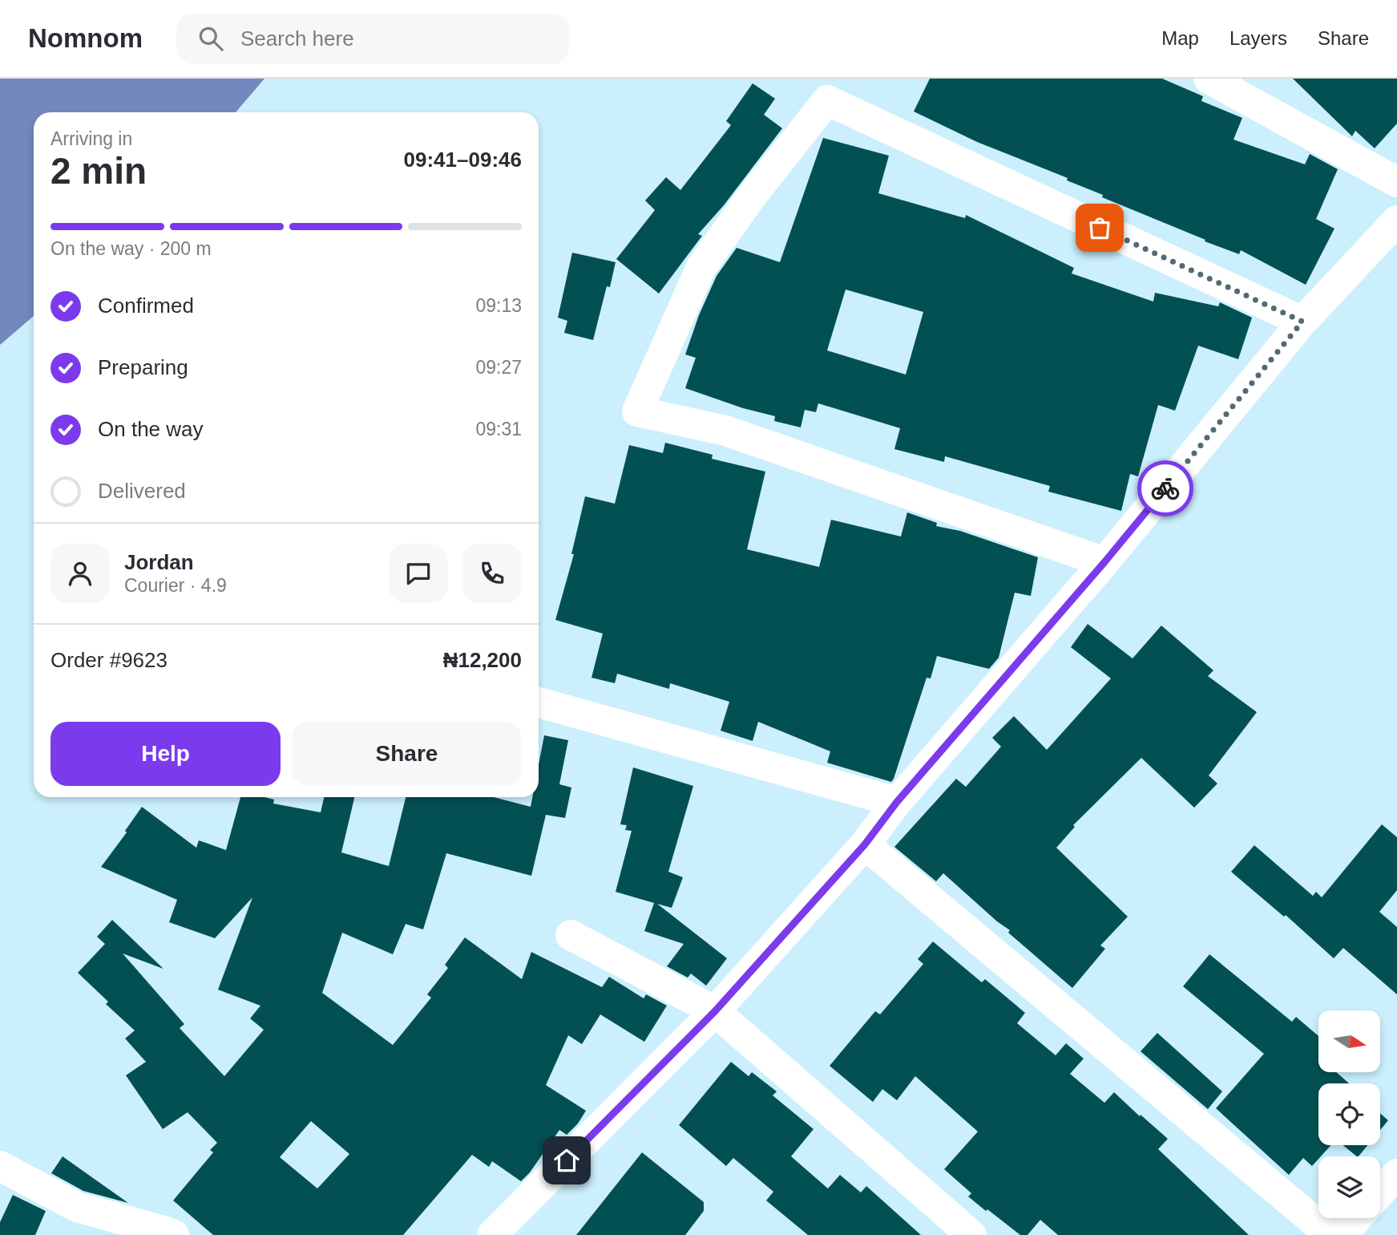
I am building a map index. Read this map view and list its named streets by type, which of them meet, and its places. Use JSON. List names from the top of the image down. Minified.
{"north":"right","page":{"header":"Nomnom","search":"Search here","nav":["Map","Layers","Share"],"heading":["2 min","Arriving in","09:41–09:46"],"panel":["Jordan","Courier · 4.9","Order #9623","₦12,200"],"bar":"On the way · 200 m","list":[["Confirmed","09:13"],["Preparing","09:27"],["On the way","09:31"],"Delivered"],"buttons":["Help","Share"]}}
